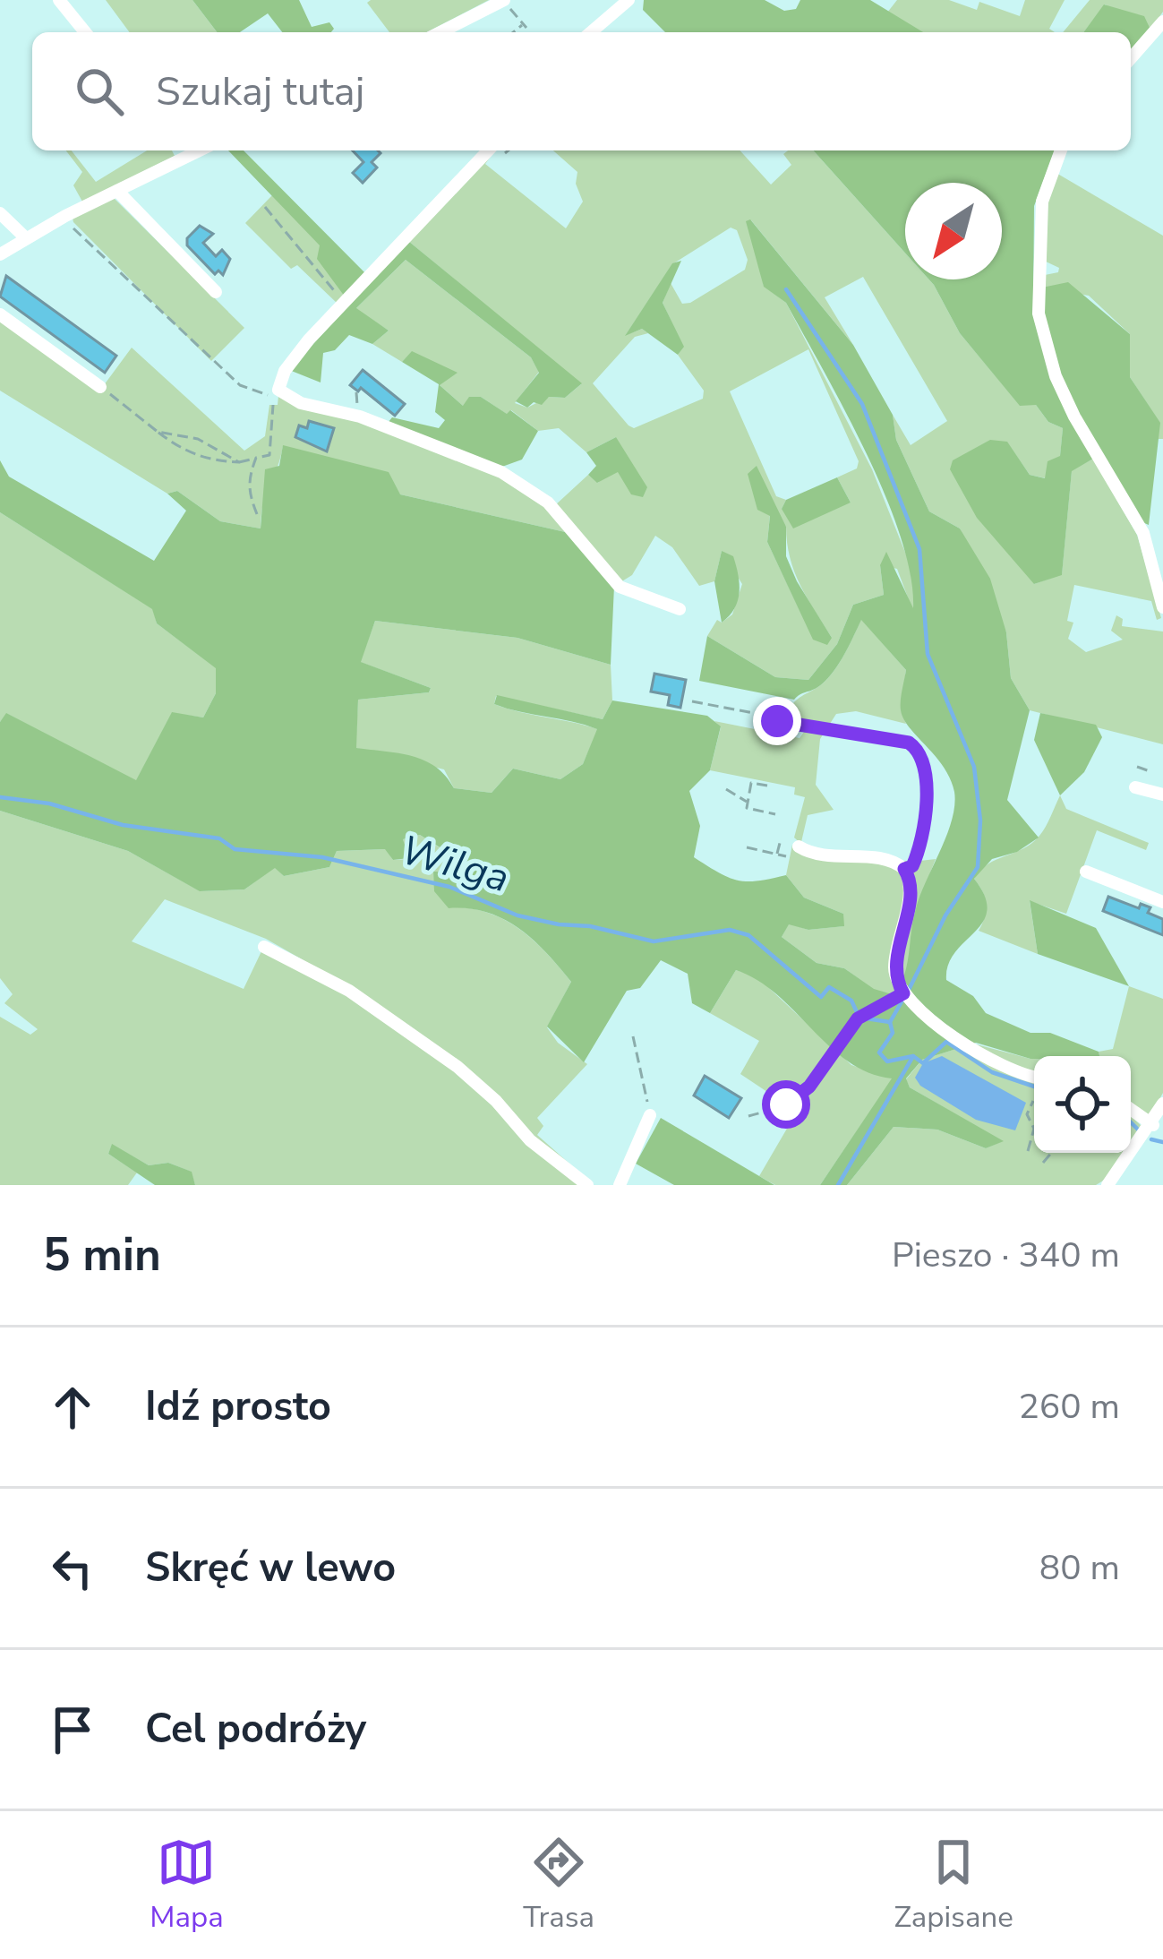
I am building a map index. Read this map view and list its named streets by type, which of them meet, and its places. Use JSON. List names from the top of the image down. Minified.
{"water":["Wilga"],"north":"bottom left","page":{"search":"Szukaj tutaj","heading":["5 min","Pieszo · 340 m"],"list":[["Idź prosto","260 m"],["Skręć w lewo","80 m"],"Cel podróży"],"nav":["Mapa","Trasa","Zapisane"]}}
